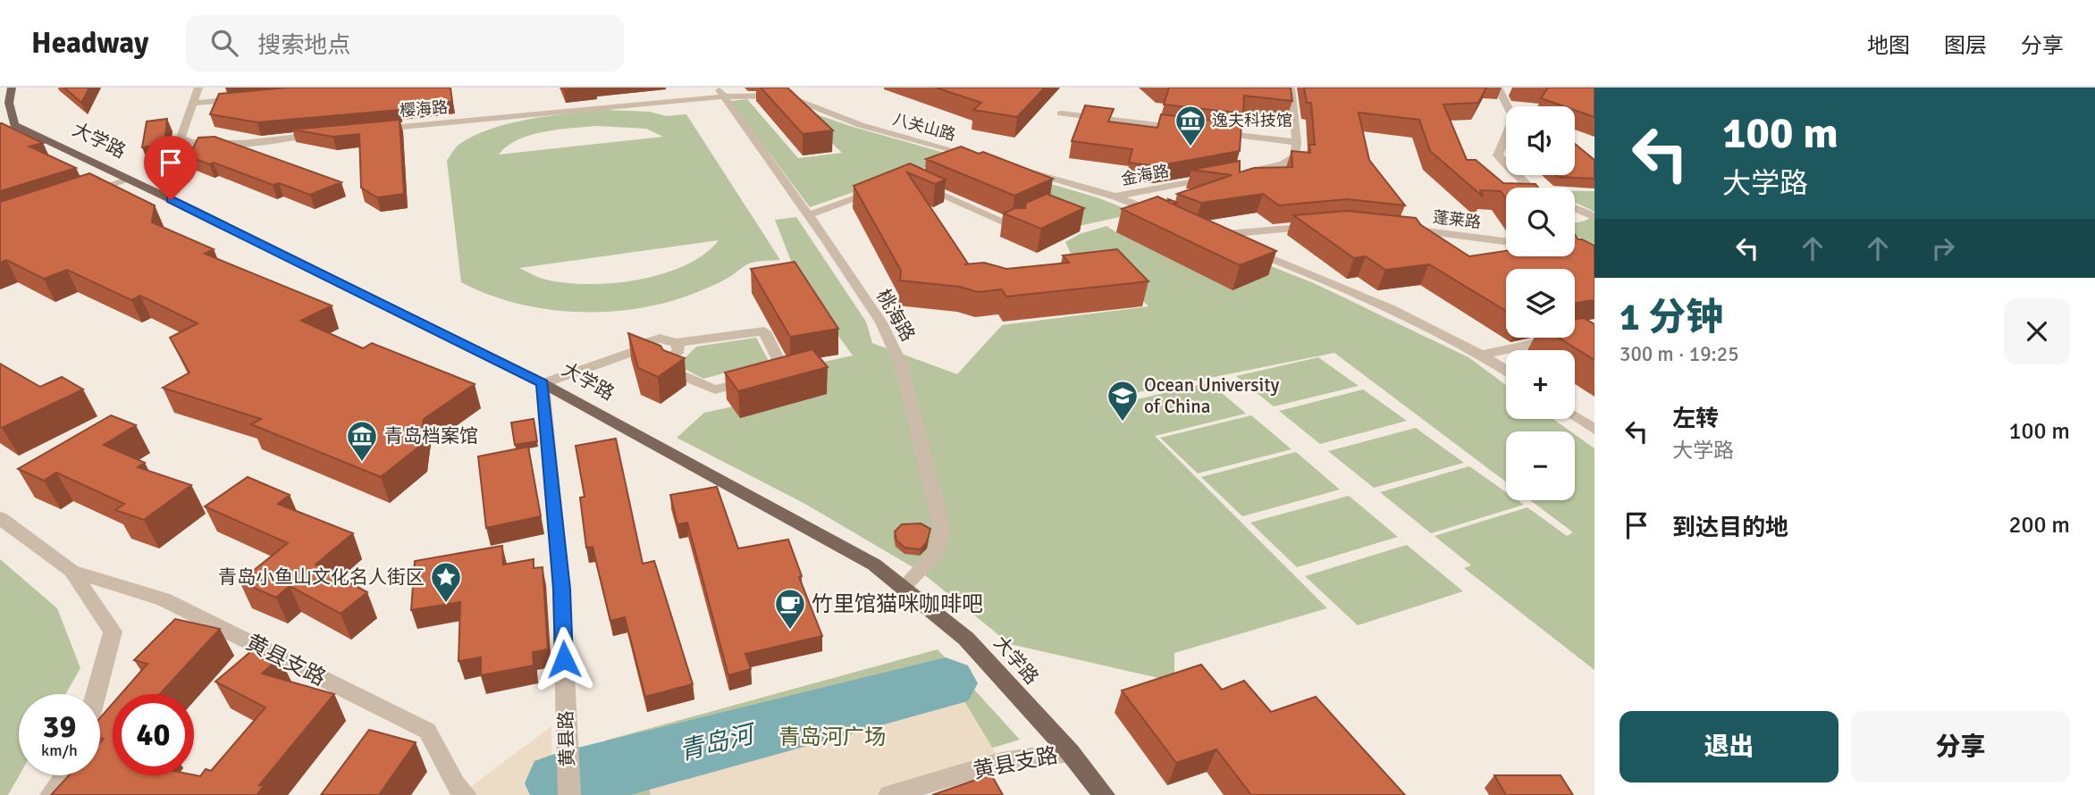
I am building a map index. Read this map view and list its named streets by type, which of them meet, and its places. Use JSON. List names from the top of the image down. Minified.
{"streets":{"main road":["大学路"],"street":["樱海路","八关山路","金海路","蓬莱路","桃海路","黄县支路","黄县路"]},"crossings":[["樱海路","八关山路"],["樱海路","桃海路"],["八关山路","桃海路"],["大学路","桃海路"],["大学路","黄县支路"],["大学路","黄县路"]],"water":["青岛河"],"parks":["青岛河广场"],"places":{"museum":["逸夫科技馆","青岛档案馆"],"school or university":["Ocean University of China"],"place":["青岛小鱼山文化名人街区"],"cafe":["竹里馆猫咪咖啡吧"]},"page":{"header":"Headway","search":"搜索地点","nav":["地图","图层","分享"],"turn":["100 m","大学路"],"map_buttons":["+","−"],"heading":["1 分钟","300 m · 19:25"],"list":[{"name":"左转","note":"大学路","value":"100 m"},{"name":"到达目的地","value":"200 m"}],"speed":"39 km/h","limit":"40","buttons":["退出","分享"]}}
